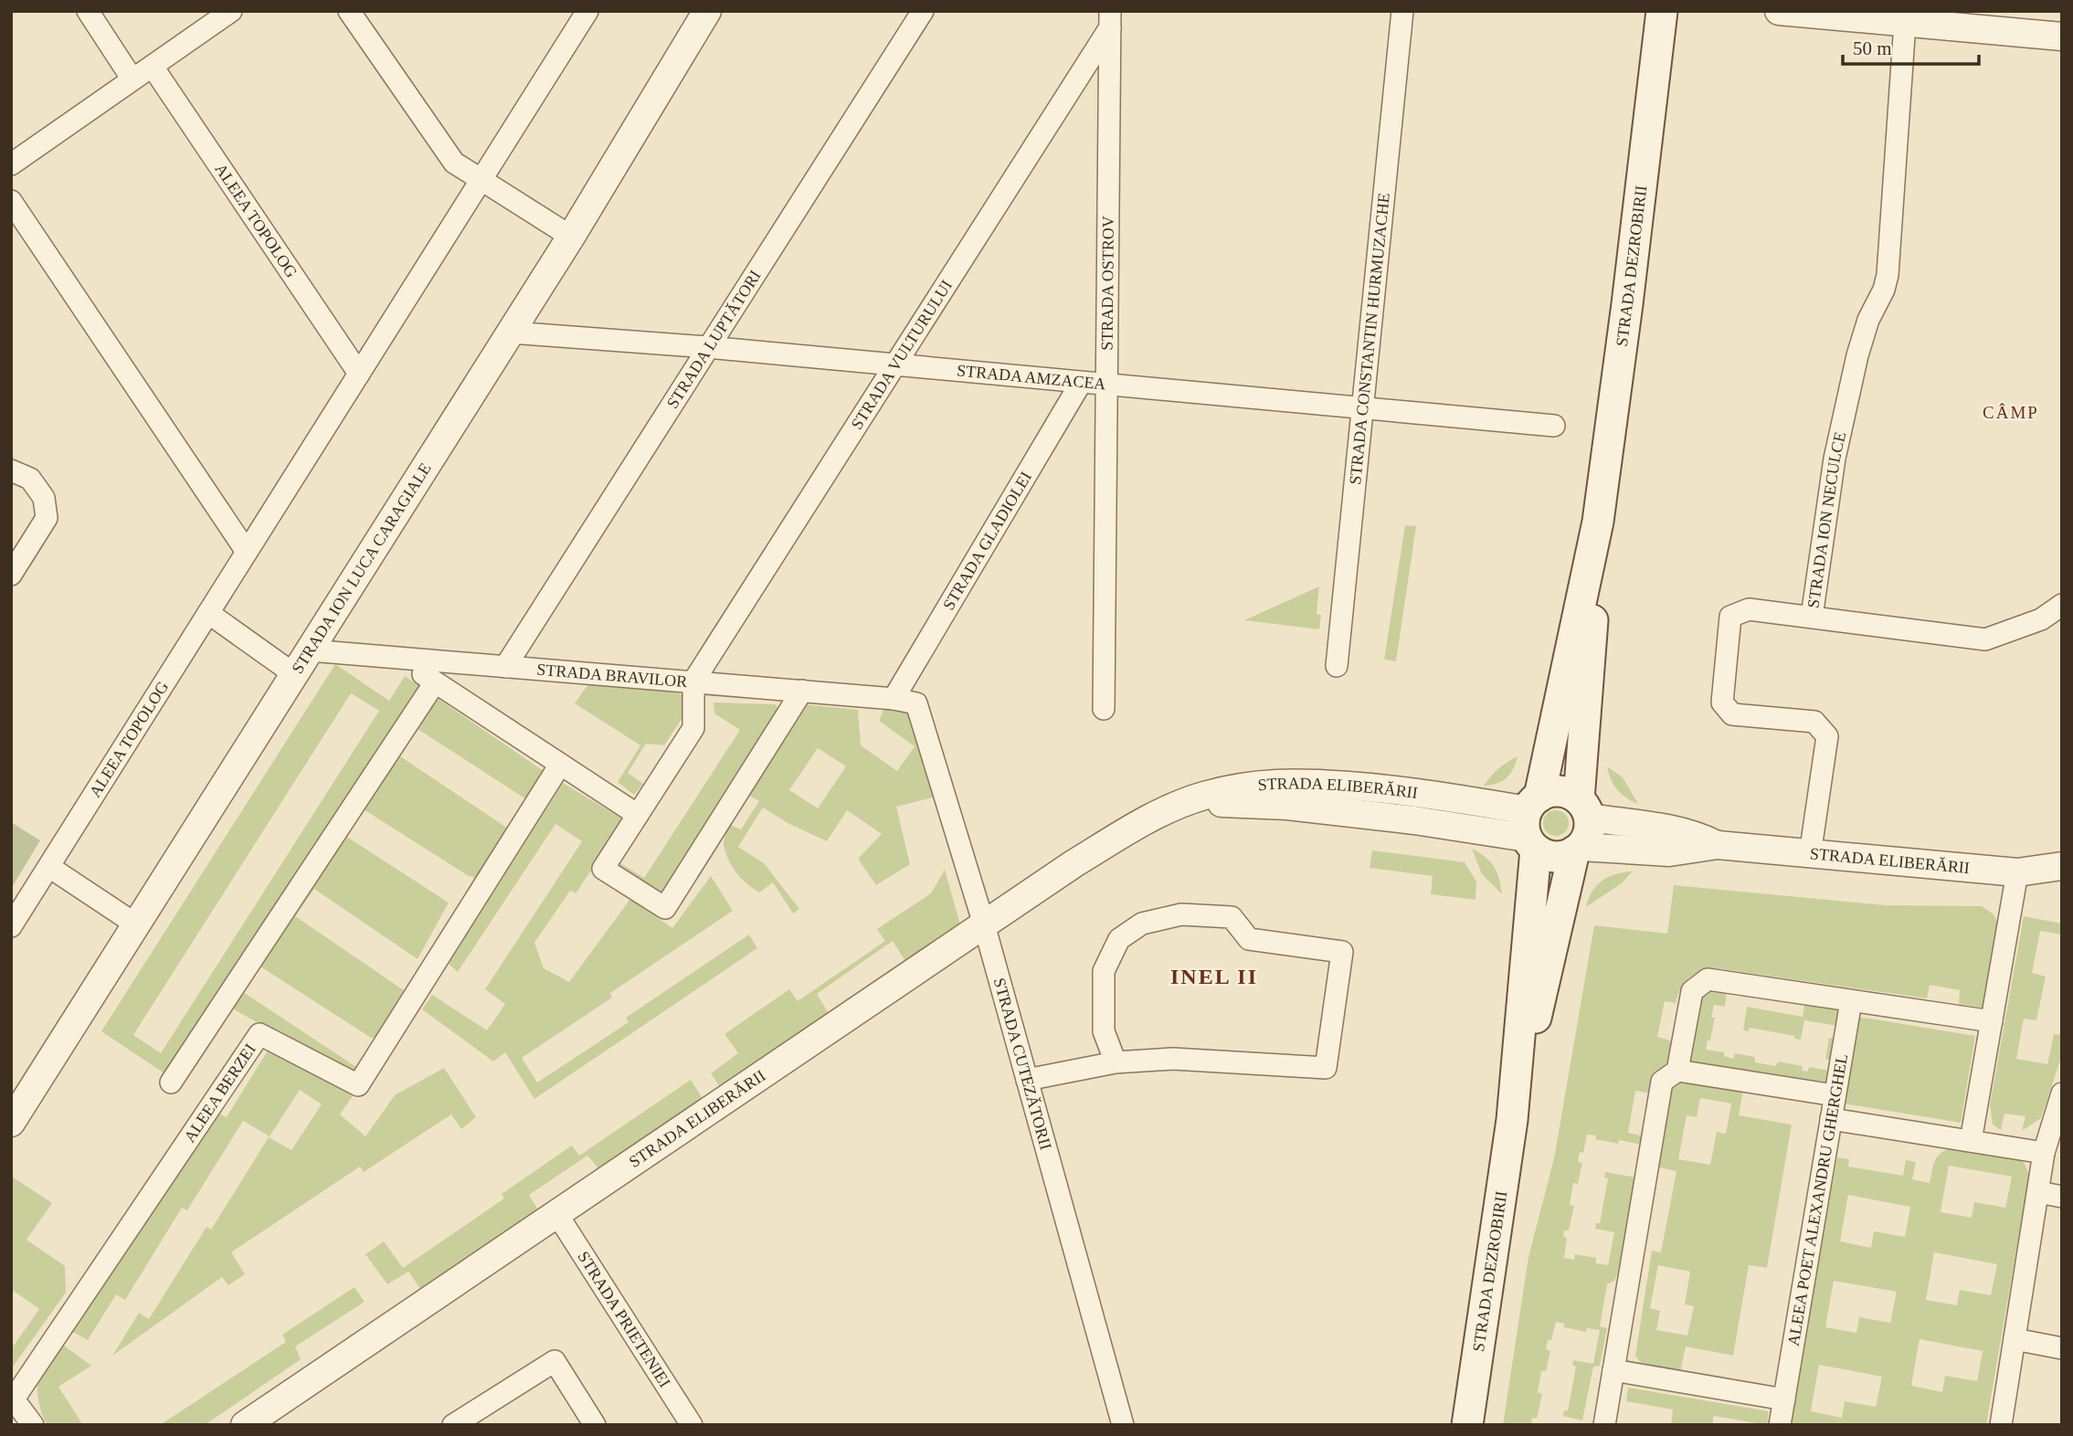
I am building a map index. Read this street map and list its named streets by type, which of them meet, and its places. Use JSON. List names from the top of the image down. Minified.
{"streets":{"main road":["STRADA DEZROBIRII"],"street":["ALEEA TOPOLOG","STRADA OSTROV","STRADA LUPTĂTORI","STRADA CONSTANTIN HURMUZACHE","STRADA VULTURULUI","STRADA AMZACEA","STRADA ION NECULCE","STRADA GLADIOLEI","STRADA ION LUCA CARAGIALE","STRADA BRAVILOR","STRADA ELIBERĂRII","STRADA CUTEZĂTORII","ALEEA BERZEI","ALEEA POET ALEXANDRU GHERGHEL","STRADA PRIETENIEI"]},"crossings":[["STRADA DEZROBIRII","STRADA ELIBERĂRII"],["STRADA OSTROV","STRADA VULTURULUI"],["STRADA OSTROV","STRADA AMZACEA"],["STRADA LUPTĂTORI","STRADA AMZACEA"],["STRADA LUPTĂTORI","STRADA BRAVILOR"],["STRADA CONSTANTIN HURMUZACHE","STRADA AMZACEA"],["STRADA VULTURULUI","STRADA AMZACEA"],["STRADA VULTURULUI","STRADA BRAVILOR"],["STRADA AMZACEA","STRADA GLADIOLEI"],["STRADA AMZACEA","STRADA ION LUCA CARAGIALE"],["STRADA ION NECULCE","STRADA ELIBERĂRII"],["STRADA GLADIOLEI","STRADA BRAVILOR"],["STRADA ION LUCA CARAGIALE","STRADA BRAVILOR"],["STRADA BRAVILOR","STRADA CUTEZĂTORII"],["STRADA ELIBERĂRII","STRADA CUTEZĂTORII"],["STRADA ELIBERĂRII","STRADA PRIETENIEI"]],"districts":["CÂMP","INEL II"],"scale_bar":"50 m"}
